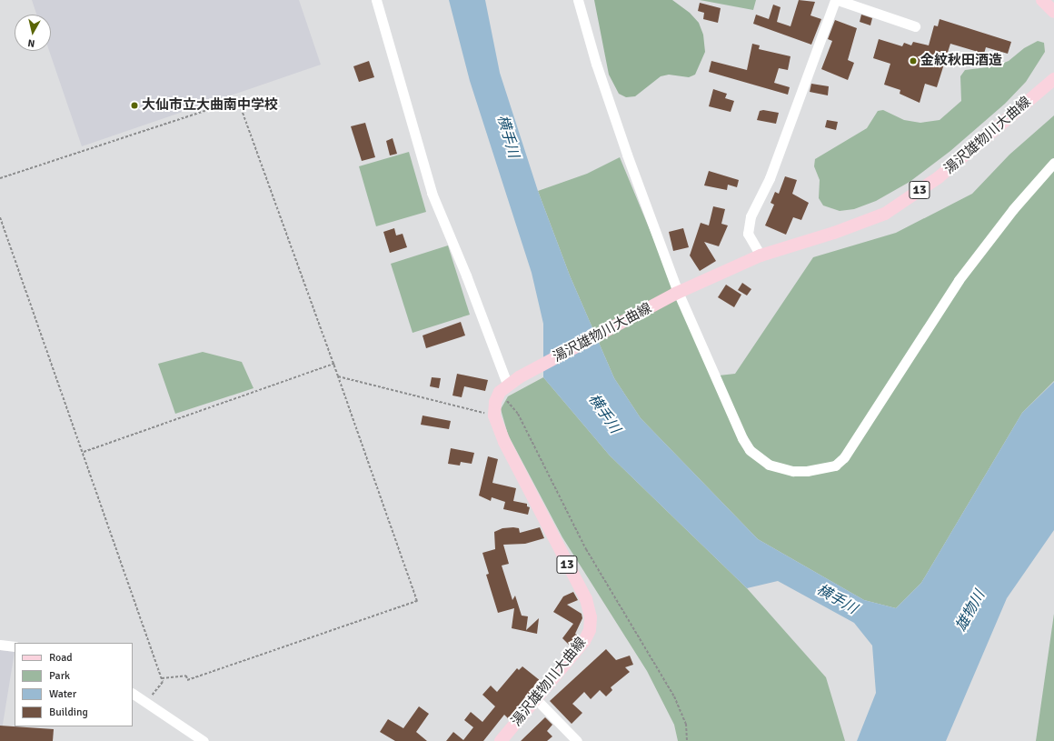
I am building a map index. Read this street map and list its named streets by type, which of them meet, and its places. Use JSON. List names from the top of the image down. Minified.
{"streets":{"main road":["湯沢雄物川大曲線","13"]},"water":["横手川","雄物川"],"places":["金紋秋田酒造","大仙市立大曲南中学校"],"legend":["Road","Park","Water","Building"],"north":"bottom"}
